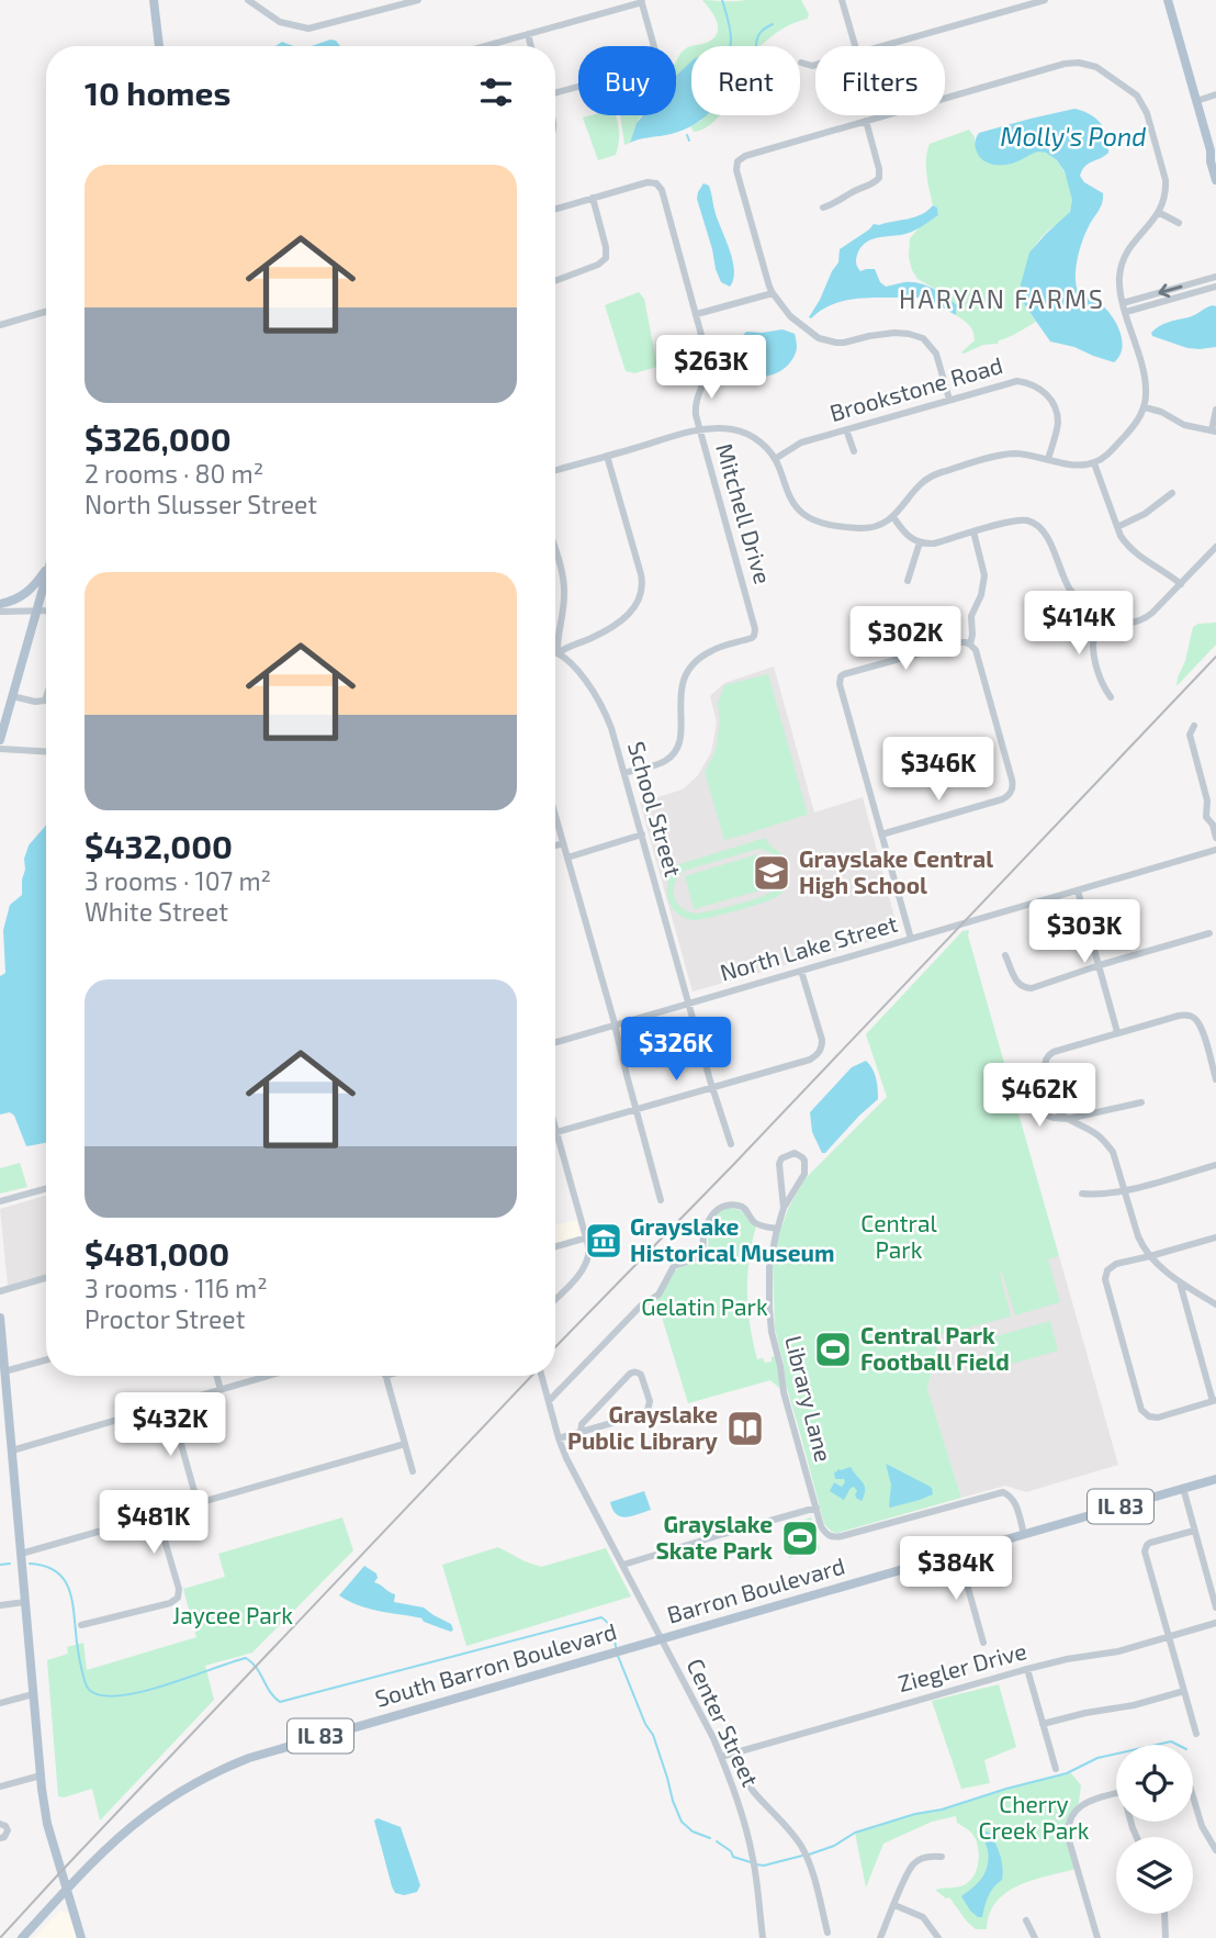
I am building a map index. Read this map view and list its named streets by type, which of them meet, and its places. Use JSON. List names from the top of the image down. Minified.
{"streets":{"main road":["IL 83","Barron Boulevard","South Barron Boulevard"],"street":["Brookstone Road","Mitchell Drive","School Street","North Lake Street","Library Lane","Ziegler Drive","Center Street"]},"crossings":[["Mitchell Drive","School Street"],["School Street","North Lake Street"],["Library Lane","Barron Boulevard"],["IL 83","South Barron Boulevard"],["Barron Boulevard","South Barron Boulevard"],["Barron Boulevard","Center Street"],["South Barron Boulevard","Center Street"],["Ziegler Drive","Center Street"]],"districts":["HARYAN FARMS"],"water":["Molly's Pond"],"parks":["Central Park","Gelatin Park","Jaycee Park","Cherry Creek Park"],"places":{"school or university":["Grayslake Central High School"],"museum":["Grayslake Historical Museum"],"sports":["Central Park Football Field","Grayslake Skate Park"],"library":["Grayslake Public Library"]},"page":{"chip":["Buy","Rent","Filters"],"heading":"10 homes","list":[{"name":"$326,000","note":"2 rooms · 80 m² · North Slusser Street"},{"name":"$432,000","note":"3 rooms · 107 m² · White Street"},{"name":"$481,000","note":"3 rooms · 116 m² · Proctor Street"}],"price":["$263K","$414K","$302K","$346K","$303K","$326K","$462K","$432K","$481K","$384K"]}}
